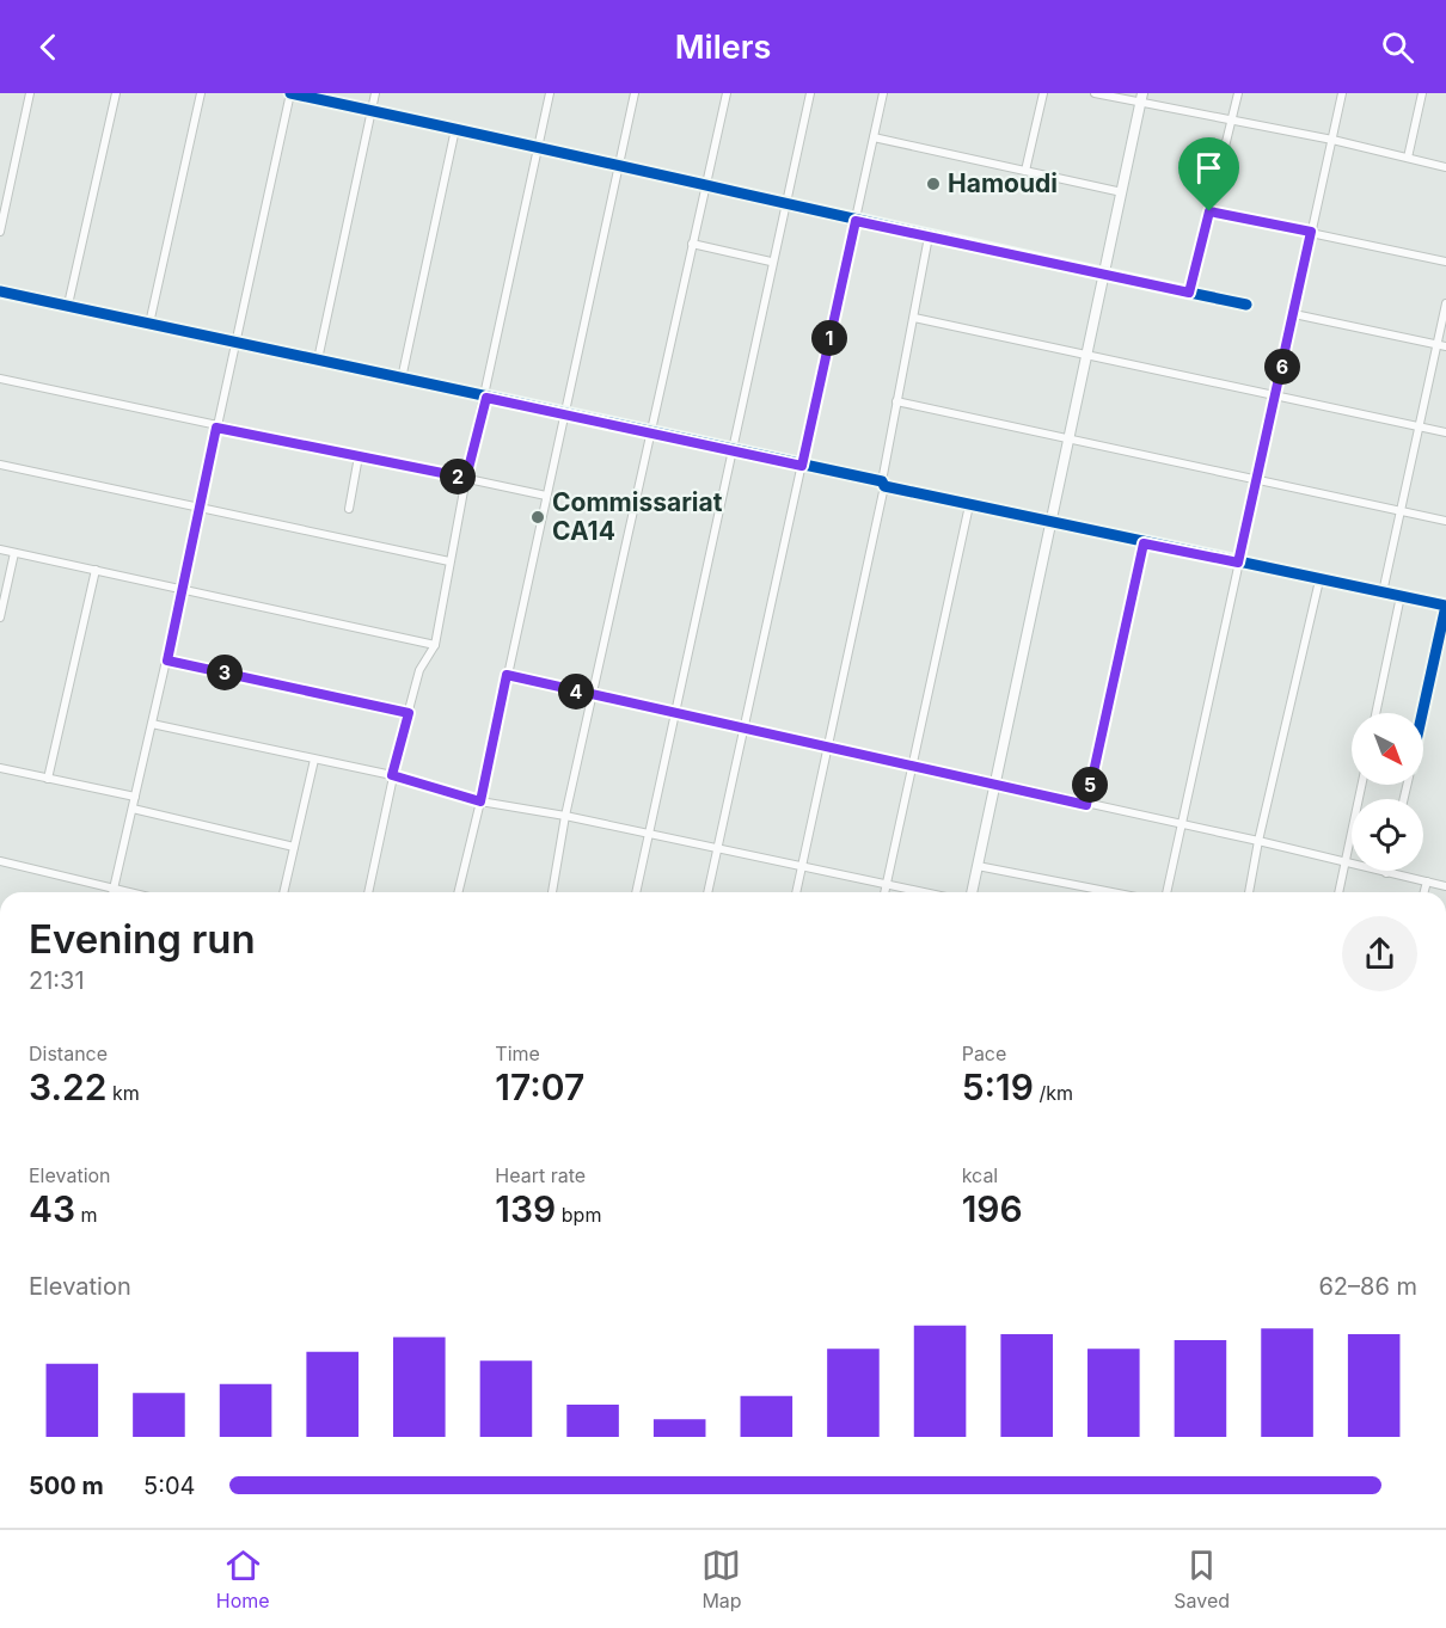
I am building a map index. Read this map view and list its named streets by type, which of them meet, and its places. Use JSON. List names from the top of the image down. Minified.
{"places":["Hamoudi","Commissariat CA14"],"north":"bottom right","page":{"header":"Milers","pins":["1","6","2","3","4","5"],"heading":["Evening run","21:31"],"stats":[["Distance","3.22 km"],["Time","17:07"],["Pace","5:19 /km"],["Elevation","43 m"],["Heart rate","139 bpm"],["kcal","196"]],"chart":["Elevation","62–86 m"],"list":[{"name":"500 m","note":"5:04"}],"tabs":["Home","Map","Saved"]}}
